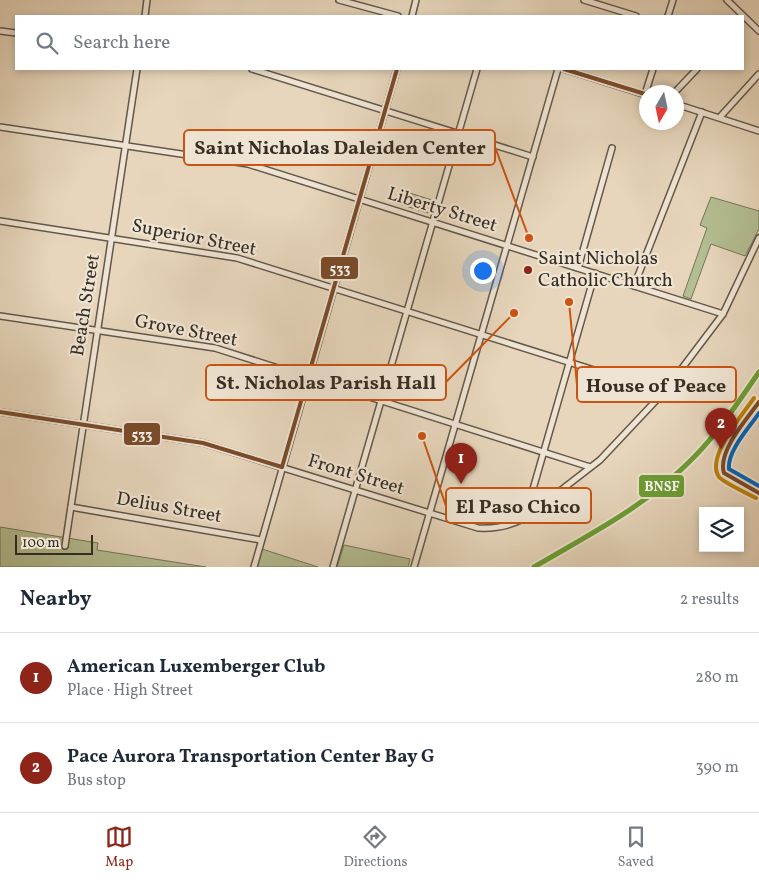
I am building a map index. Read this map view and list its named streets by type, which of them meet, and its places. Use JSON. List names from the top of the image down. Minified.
{"streets":{"street":["Liberty Street","Superior Street","Beach Street","Grove Street","Front Street","Delius Street"]},"crossings":[["Liberty Street","Beach Street"],["Liberty Street","Front Street"],["Superior Street","Beach Street"],["Superior Street","Front Street"],["Beach Street","Grove Street"],["Beach Street","Front Street"],["Beach Street","Delius Street"],["Grove Street","Front Street"]],"places":["Saint Nicholas Daleiden Center","Saint Nicholas Catholic Church","House of Peace","St. Nicholas Parish Hall","El Paso Chico"],"lines":["transit line 533","transit line BNSF"],"scale_bar":"100 m","north":"bottom","page":{"search":"Search here","pins":["2","1"],"scale":"100 m","heading":["Nearby","2 results"],"list":[{"mark":"1","name":"American Luxemberger Club","note":"Place · High Street","value":"280 m"},{"mark":"2","name":"Pace Aurora Transportation Center Bay G","note":"Bus stop","value":"390 m"}],"nav":["Map","Directions","Saved"]}}
